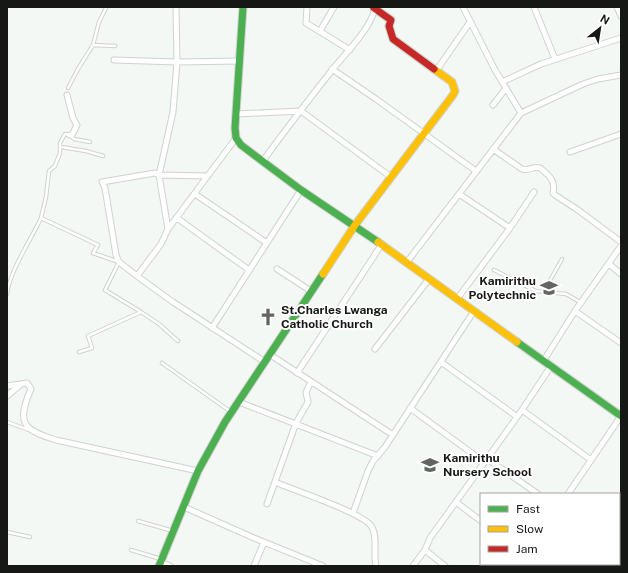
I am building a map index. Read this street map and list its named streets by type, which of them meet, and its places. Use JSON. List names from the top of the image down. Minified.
{"places":{"school or university":["Kamirithu Polytechnic","Kamirithu Nursery School"],"church":["St.Charles Lwanga Catholic Church"]},"legend":["Fast","Slow","Jam"],"north":"top right"}
